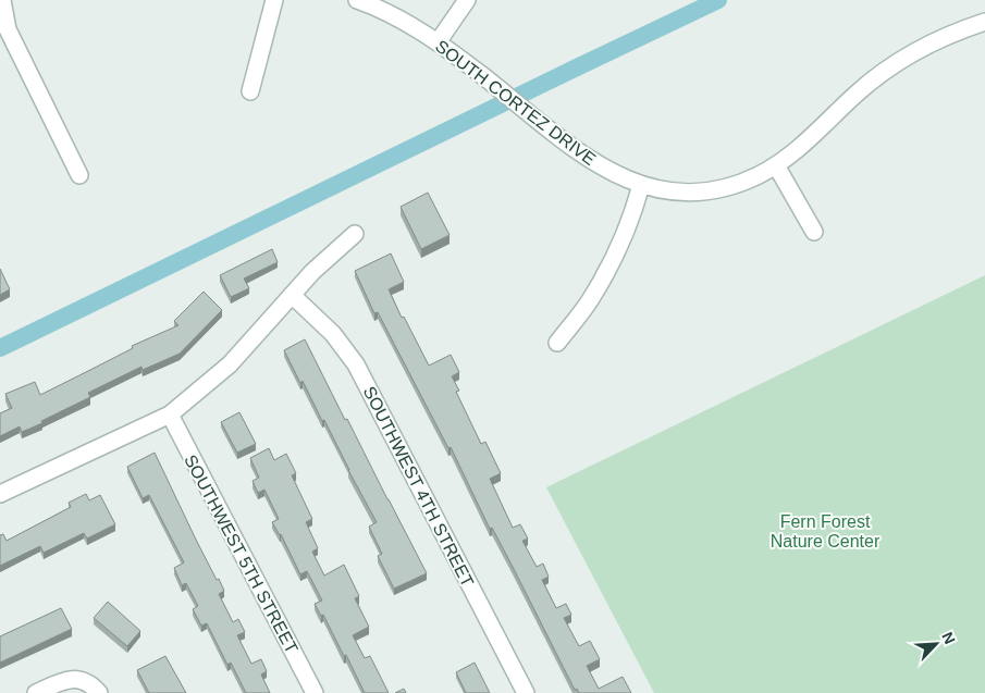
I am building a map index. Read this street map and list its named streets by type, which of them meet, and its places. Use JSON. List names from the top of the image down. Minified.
{"streets":{"street":["SOUTH CORTEZ DRIVE","SOUTHWEST 4TH STREET","SOUTHWEST 5TH STREET"]},"parks":["Fern Forest Nature Center"],"north":"top right"}
